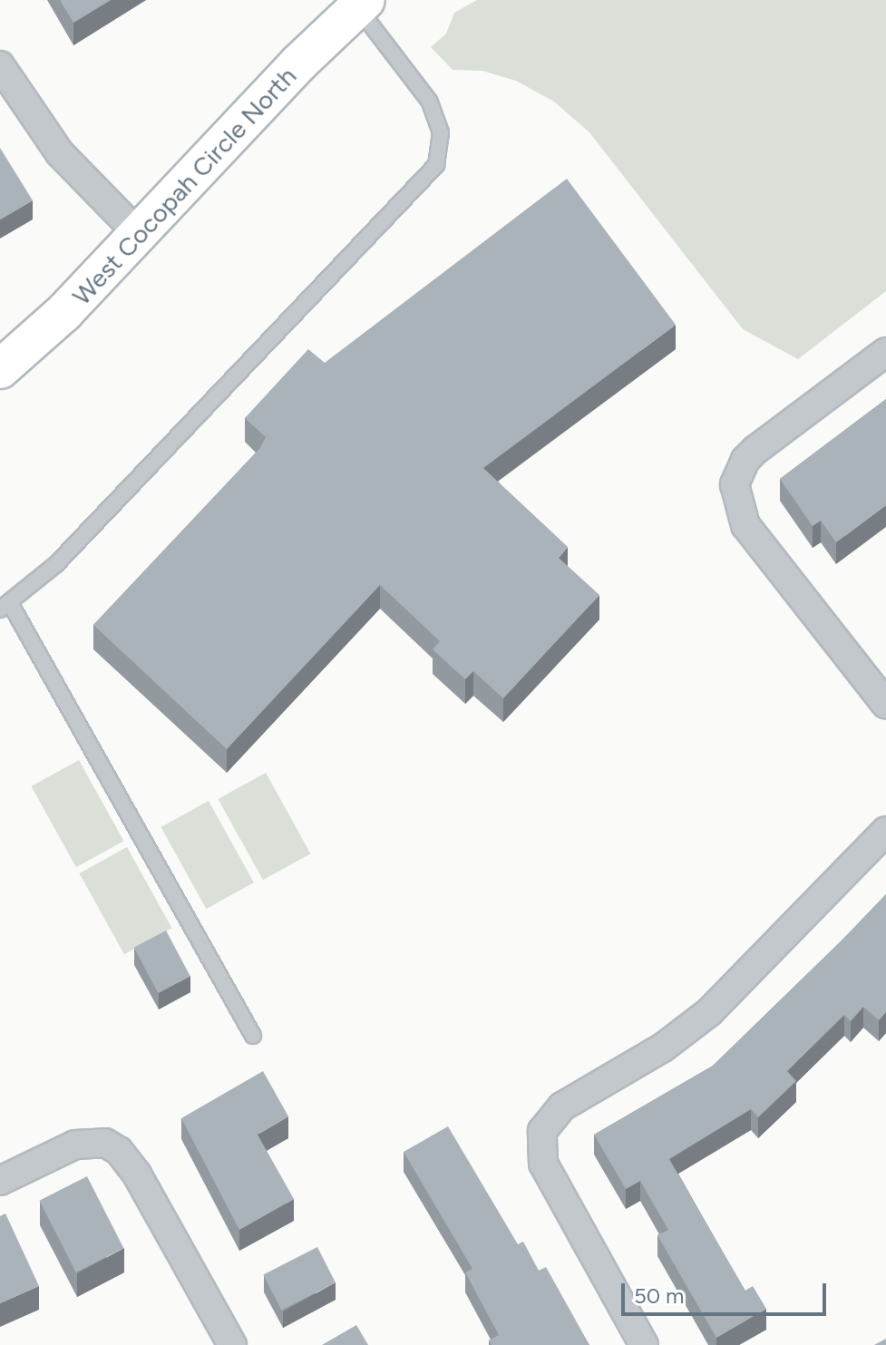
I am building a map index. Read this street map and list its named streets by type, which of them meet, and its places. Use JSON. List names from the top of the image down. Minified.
{"streets":{"street":["West Cocopah Circle North"]},"scale_bar":"50 m"}
